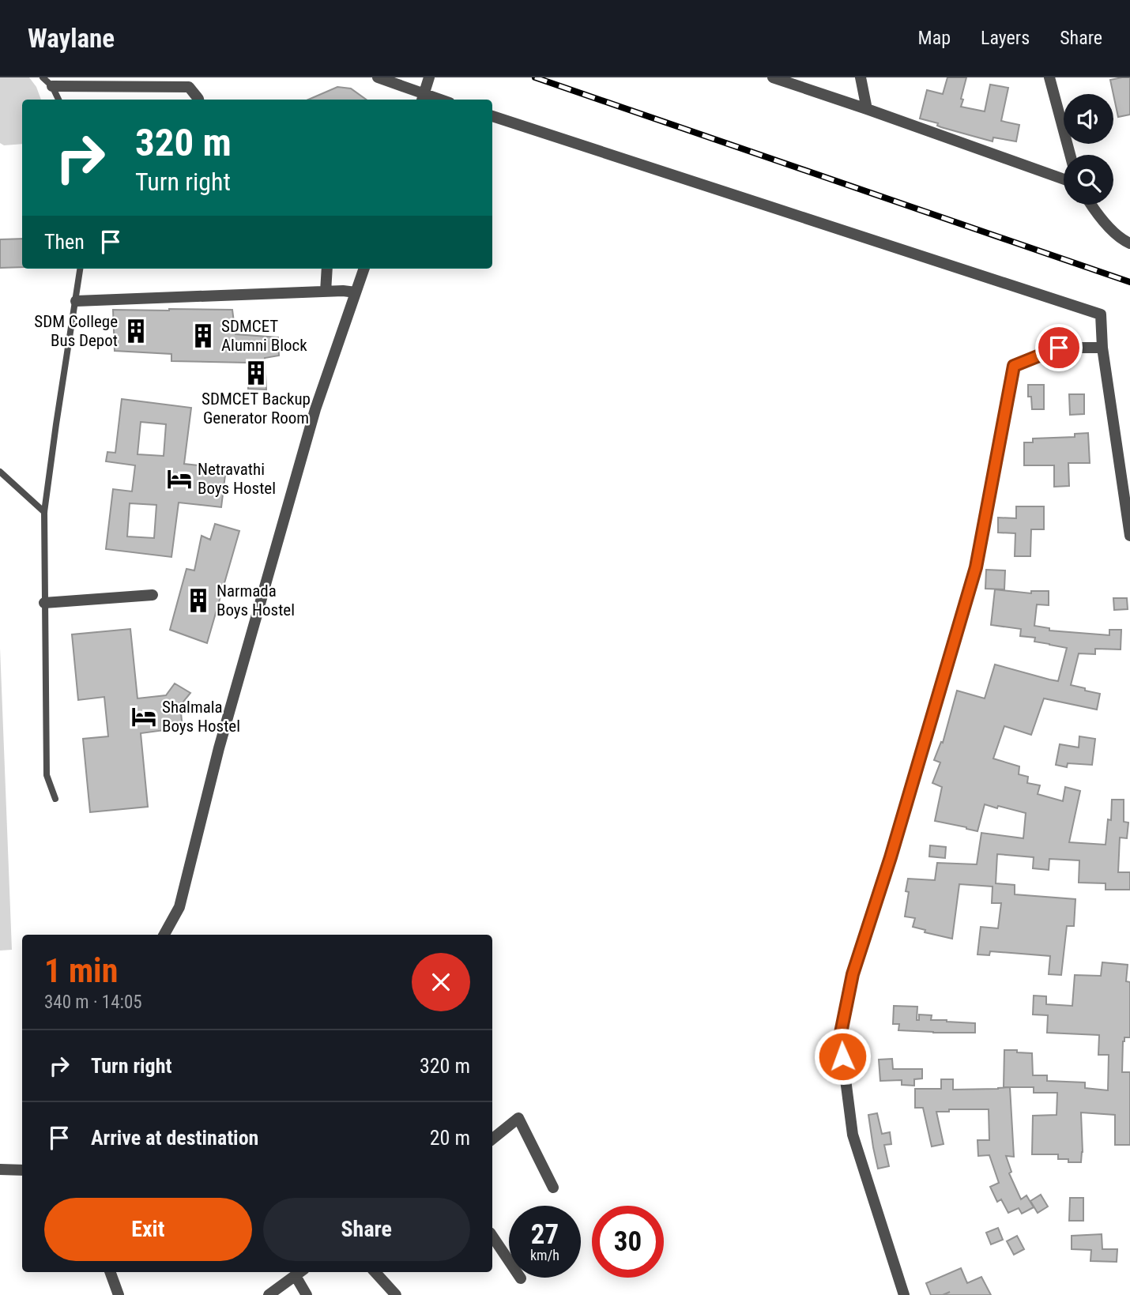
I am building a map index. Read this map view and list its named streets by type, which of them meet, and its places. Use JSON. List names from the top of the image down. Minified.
{"places":{"building":["SDM College Bus Depot","SDMCET Alumni Block","SDMCET Backup Generator Room","Narmada Boys Hostel"],"hotel":["Netravathi Boys Hostel","Shalmala Boys Hostel"]},"page":{"header":"Waylane","nav":["Map","Layers","Share"],"turn":["320 m","Turn right"],"then":"Then","heading":["1 min","340 m · 14:05"],"list":[{"name":"Turn right","value":"320 m"},{"name":"Arrive at destination","value":"20 m"}],"buttons":["Exit","Share"],"speed":"27 km/h","limit":"30"}}
